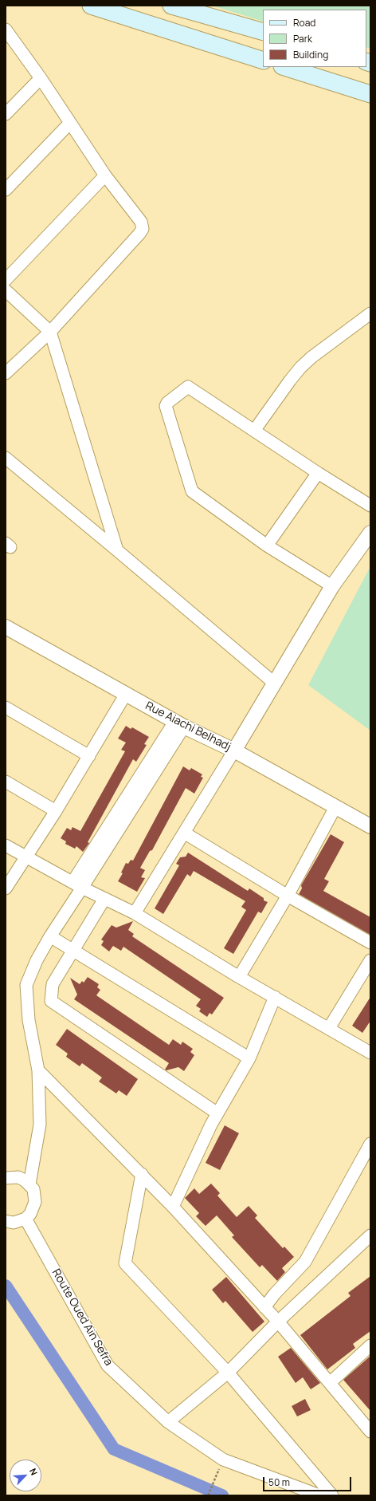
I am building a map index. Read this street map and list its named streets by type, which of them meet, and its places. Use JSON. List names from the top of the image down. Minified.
{"streets":{"street":["Rue Aiachi Belhadj","Route Oued Ain Sefra"]},"legend":["Road","Park","Building"],"scale_bar":"50 m","north":"top right"}
